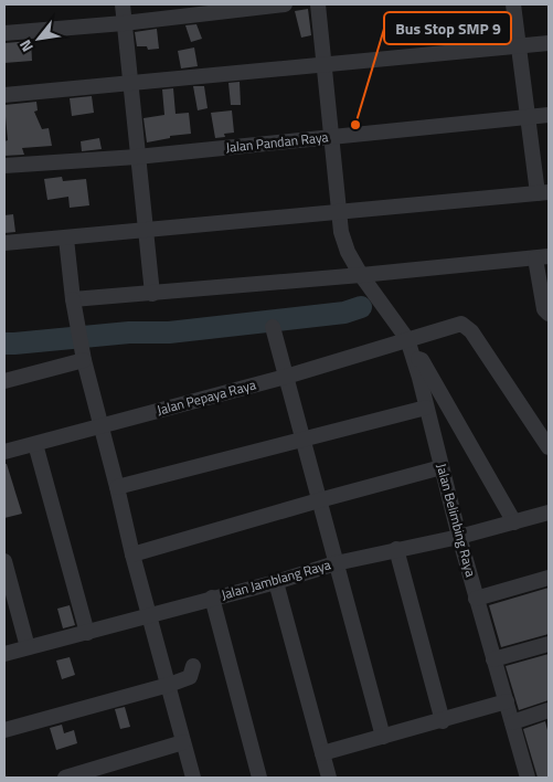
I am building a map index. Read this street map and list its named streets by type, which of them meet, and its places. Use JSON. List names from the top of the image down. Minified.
{"streets":{"street":["Jalan Pandan Raya","Jalan Pepaya Raya","Jalan Belimbing Raya","Jalan Jamblang Raya"]},"crossings":[["Jalan Pandan Raya","Jalan Belimbing Raya"],["Jalan Pepaya Raya","Jalan Belimbing Raya"],["Jalan Belimbing Raya","Jalan Jamblang Raya"]],"places":["Bus Stop SMP 9"],"north":"bottom left"}
